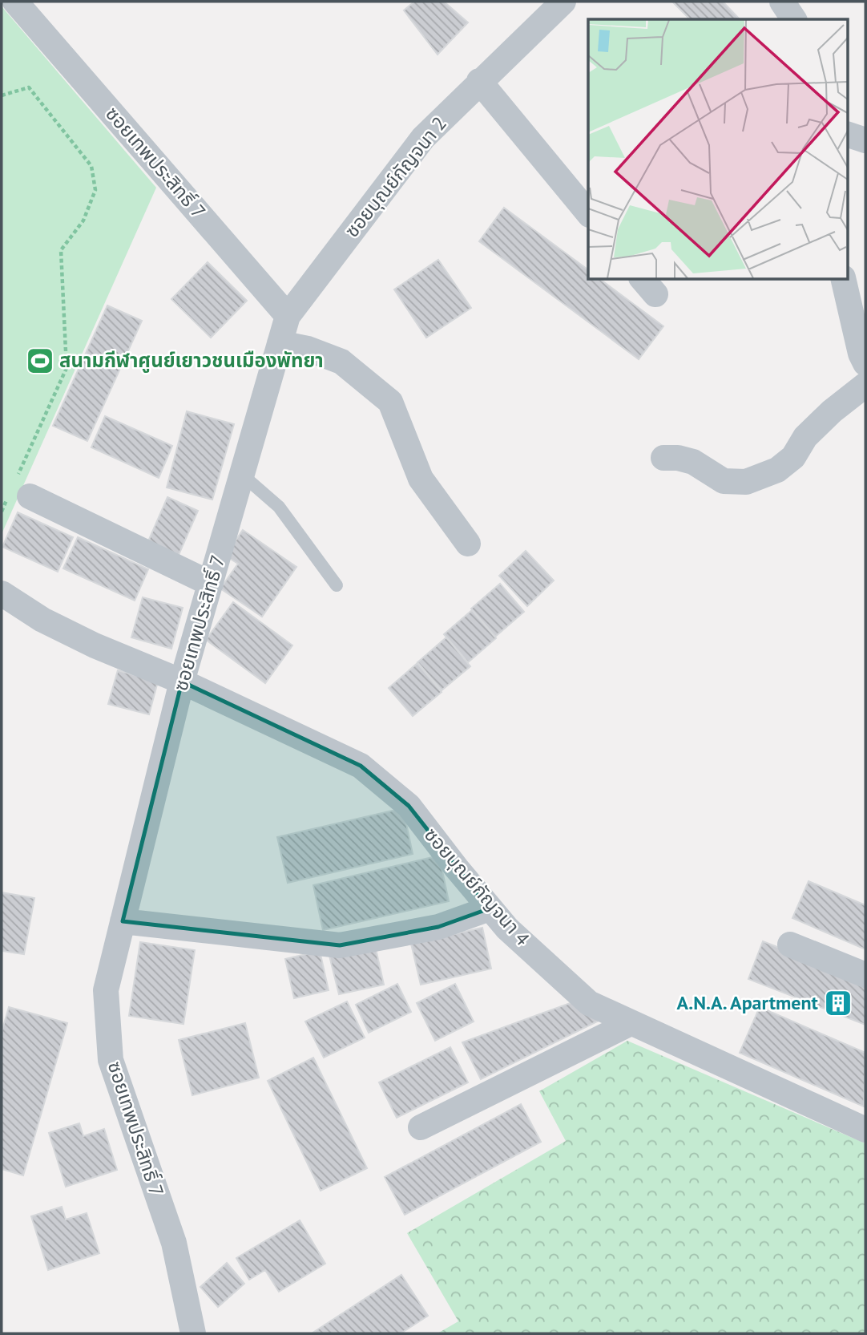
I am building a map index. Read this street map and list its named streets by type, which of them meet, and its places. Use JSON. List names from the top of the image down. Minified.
{"streets":{"street":["ซอยเทพประสิทธิ์ 7","ซอยบุณย์กัญจนา 2","ซอยบุณย์กัญจนา 4"]},"crossings":[["ซอยเทพประสิทธิ์ 7","ซอยบุณย์กัญจนา 2"],["ซอยเทพประสิทธิ์ 7","ซอยบุณย์กัญจนา 4"]],"places":{"sports":["สนามกีฬาศูนย์เยาวชนเมืองพัทยา"],"building":["A.N.A. Apartment"]}}
